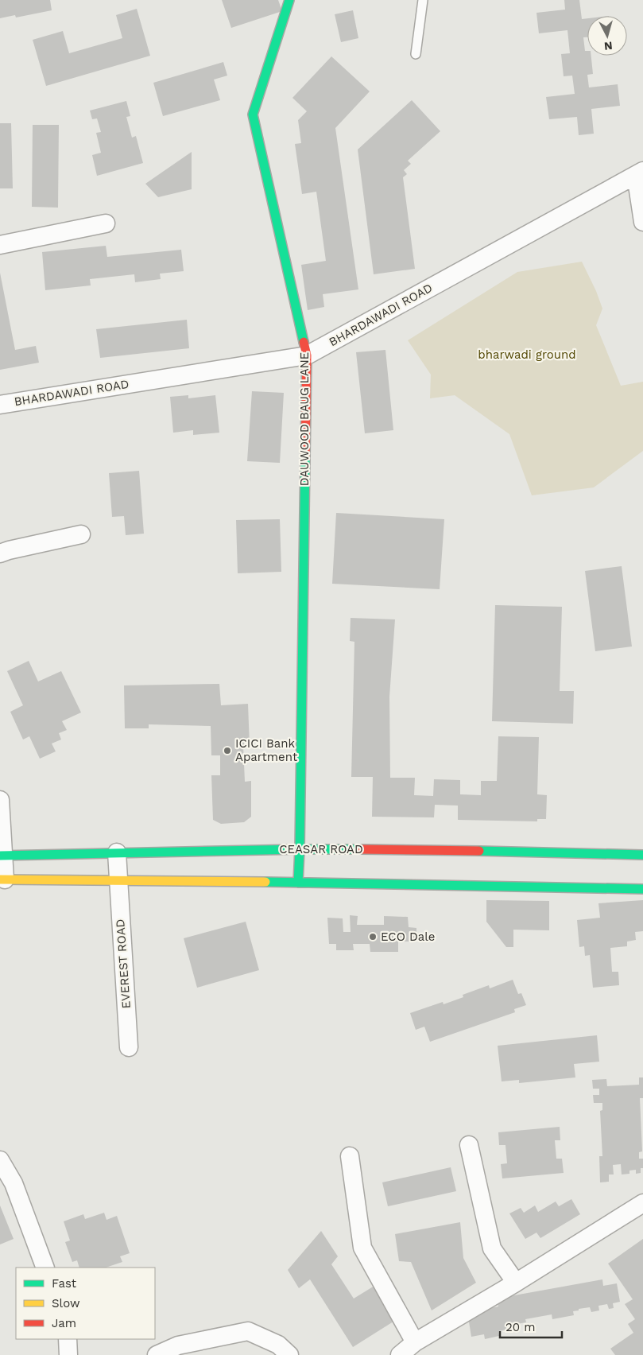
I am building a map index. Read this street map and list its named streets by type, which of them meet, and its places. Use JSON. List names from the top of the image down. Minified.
{"streets":{"main road":["DAUWOOD BAUG LANE","CEASAR ROAD"],"street":["BHARDAWADI ROAD","EVEREST ROAD"]},"crossings":[["BHARDAWADI ROAD","DAUWOOD BAUG LANE"],["DAUWOOD BAUG LANE","CEASAR ROAD"],["CEASAR ROAD","EVEREST ROAD"]],"parks":["bharwadi ground"],"places":["ICICI Bank Apartment","ECO Dale"],"legend":["Fast","Slow","Jam"],"scale_bar":"20 m","north":"bottom"}
